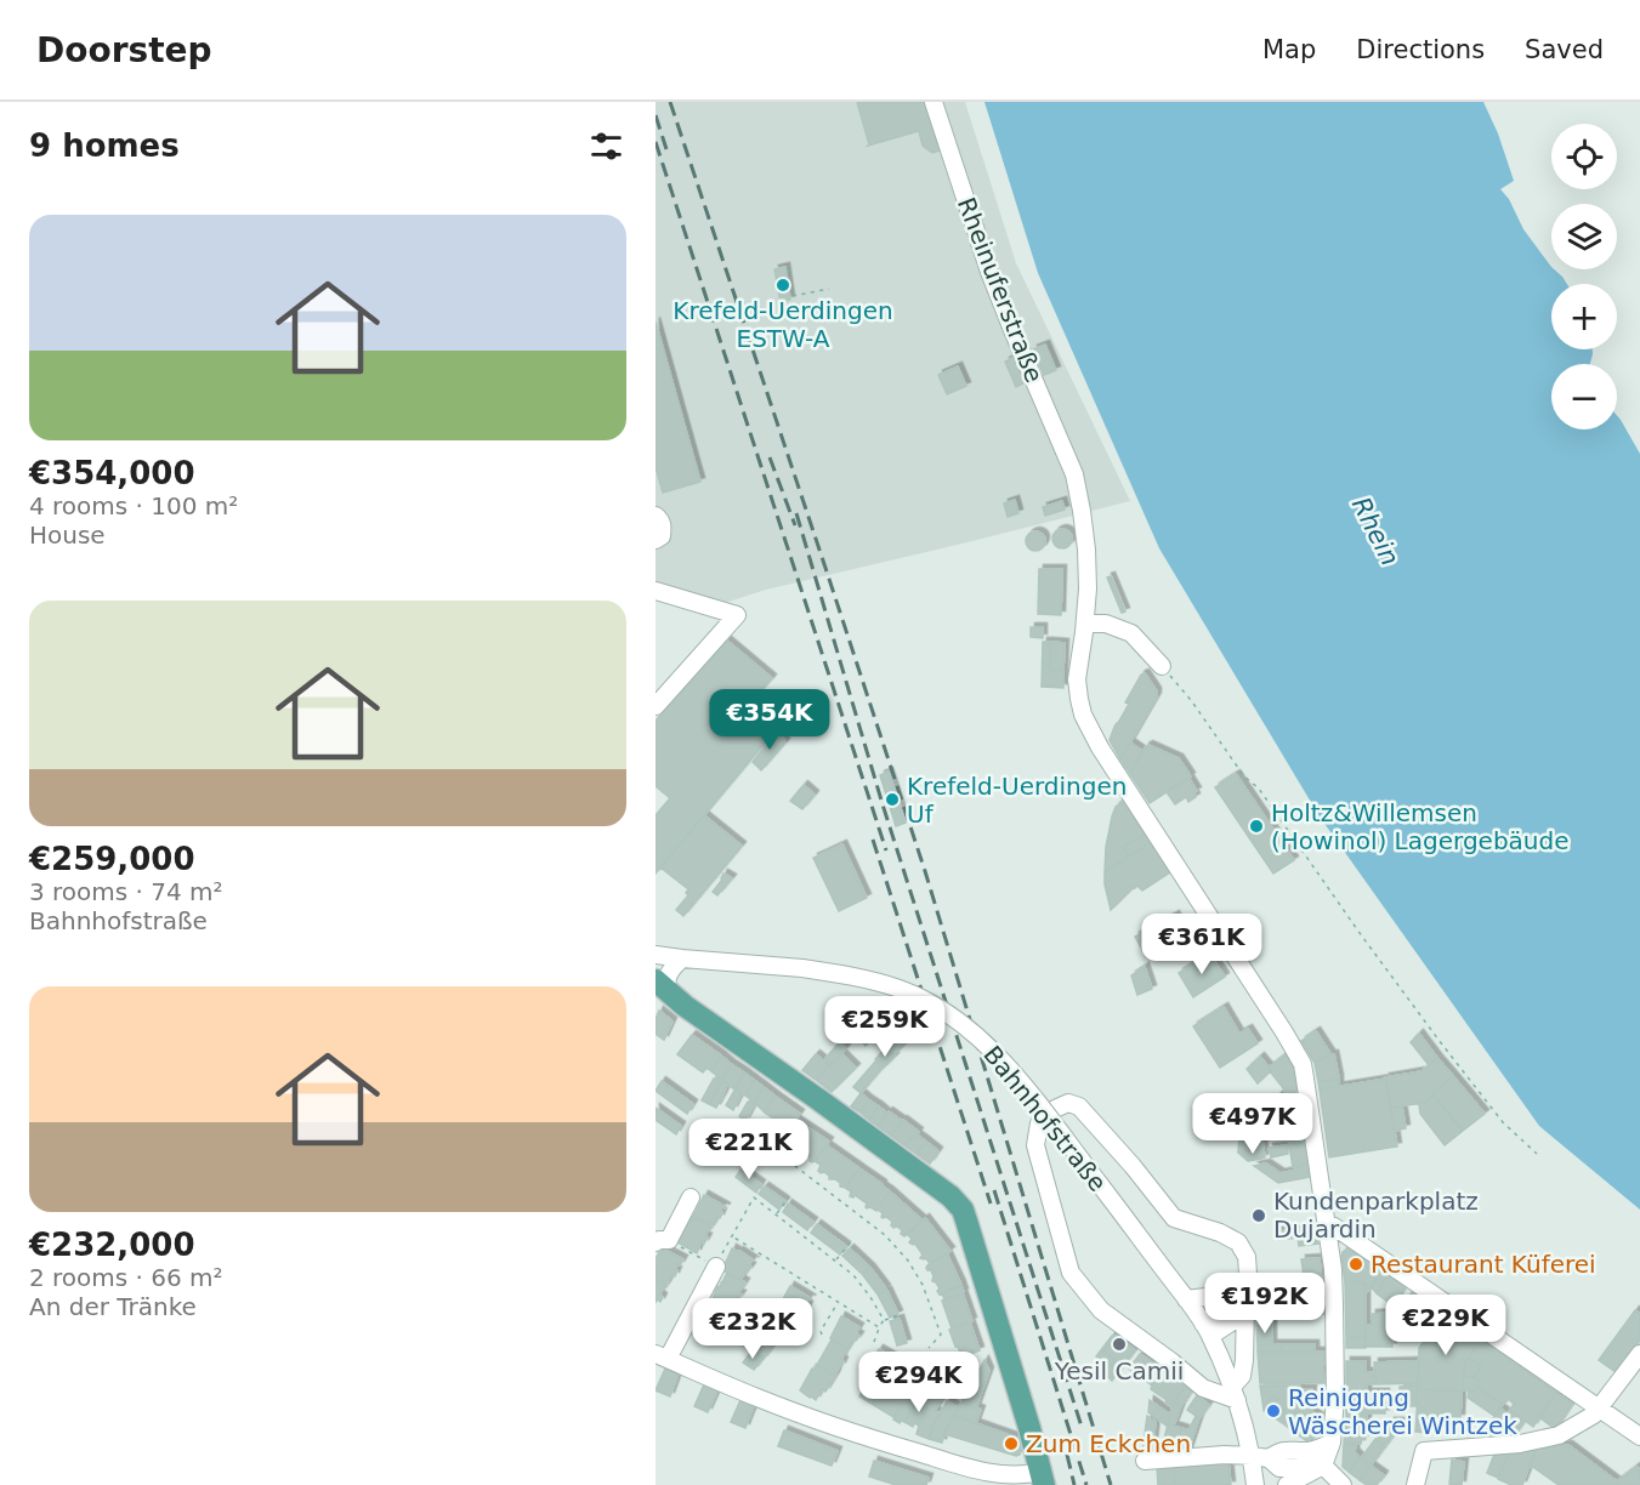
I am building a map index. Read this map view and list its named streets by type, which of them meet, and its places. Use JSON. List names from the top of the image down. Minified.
{"streets":{"street":["Rheinuferstraße","Bahnhofstraße"]},"water":["Rhein"],"places":["Krefeld-Uerdingen ESTW-A","Krefeld-Uerdingen Uf","Holtz&Willemsen (Howinol) Lagergebäude","Kundenparkplatz Dujardin","Restaurant Küferei","Yesil Camii","Reinigung Wäscherei Wintzek","Zum Eckchen"],"page":{"header":"Doorstep","nav":["Map","Directions","Saved"],"heading":"9 homes","map_buttons":["+","−"],"list":[{"name":"€354,000","note":"4 rooms · 100 m² · House"},{"name":"€259,000","note":"3 rooms · 74 m² · Bahnhofstraße"},{"name":"€232,000","note":"2 rooms · 66 m² · An der Tränke"}],"price":["€354K","€361K","€259K","€497K","€221K","€192K","€229K","€232K","€294K"]}}
